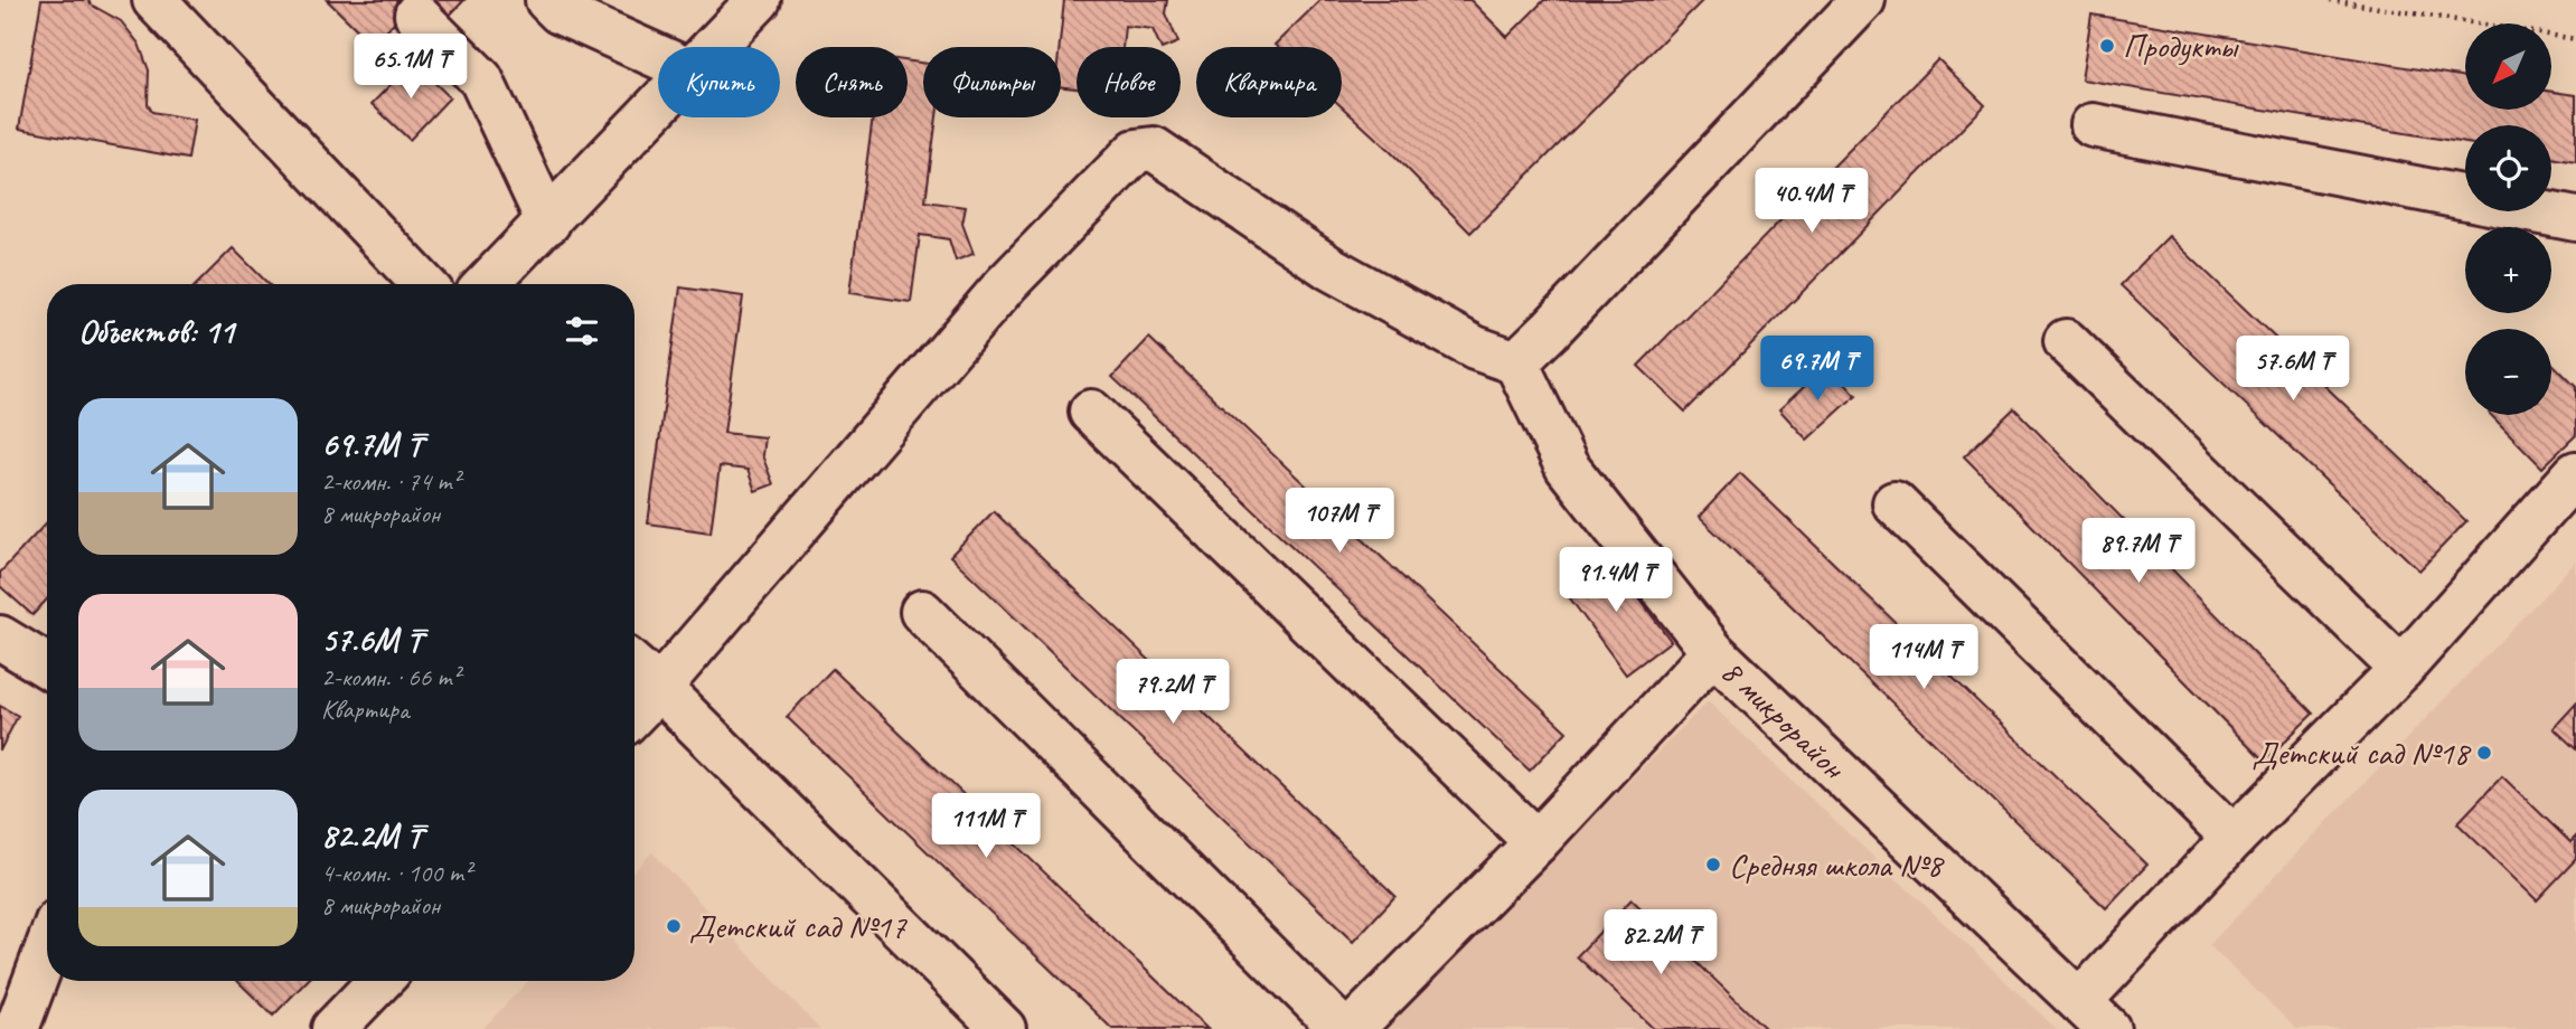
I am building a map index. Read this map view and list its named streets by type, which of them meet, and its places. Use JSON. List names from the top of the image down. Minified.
{"streets":{"street":["8 микрорайон"]},"places":["Продукты","Детский сад №18","Средняя школа №8","Детский сад №17"],"north":"bottom left","page":{"map_buttons":["+","−"],"price":["65.1M ₸","40.4M ₸","69.7M ₸","57.6M ₸","107M ₸","89.7M ₸","91.4M ₸","114M ₸","79.2M ₸","111M ₸","82.2M ₸"],"chip":["Купить","Снять","Фильтры","Новое","Квартира"],"heading":"Объектов: 11","list":[{"name":"69.7M ₸","note":"2-комн. · 74 m² · 8 микрорайон"},{"name":"57.6M ₸","note":"2-комн. · 66 m² · Квартира"},{"name":"82.2M ₸","note":"4-комн. · 100 m² · 8 микрорайон"}]}}
